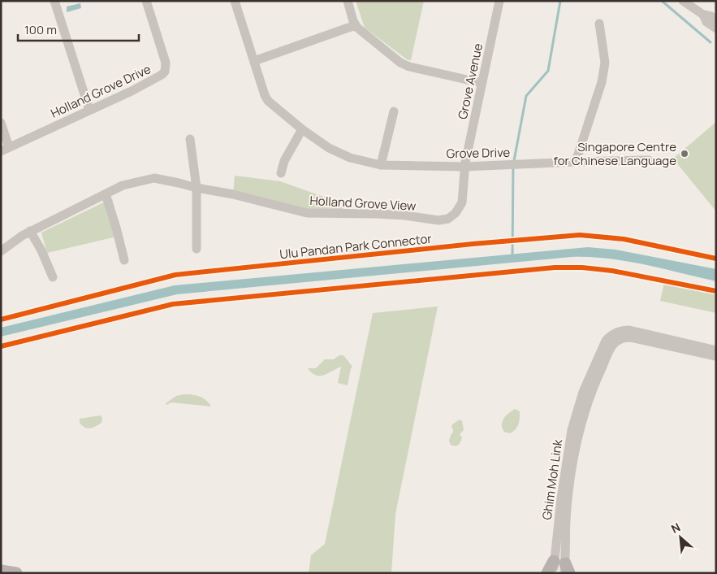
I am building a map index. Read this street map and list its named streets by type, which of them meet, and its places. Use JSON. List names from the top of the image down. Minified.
{"streets":{"street":["Grove Avenue","Holland Grove Drive","Grove Drive","Holland Grove View","Ghim Moh Link"],"cycle path":["Ulu Pandan Park Connector"]},"crossings":[["Grove Avenue","Grove Drive"],["Grove Avenue","Holland Grove View"],["Grove Drive","Holland Grove View"]],"places":["Singapore Centre for Chinese Language"],"scale_bar":"100 m","north":"top left"}
